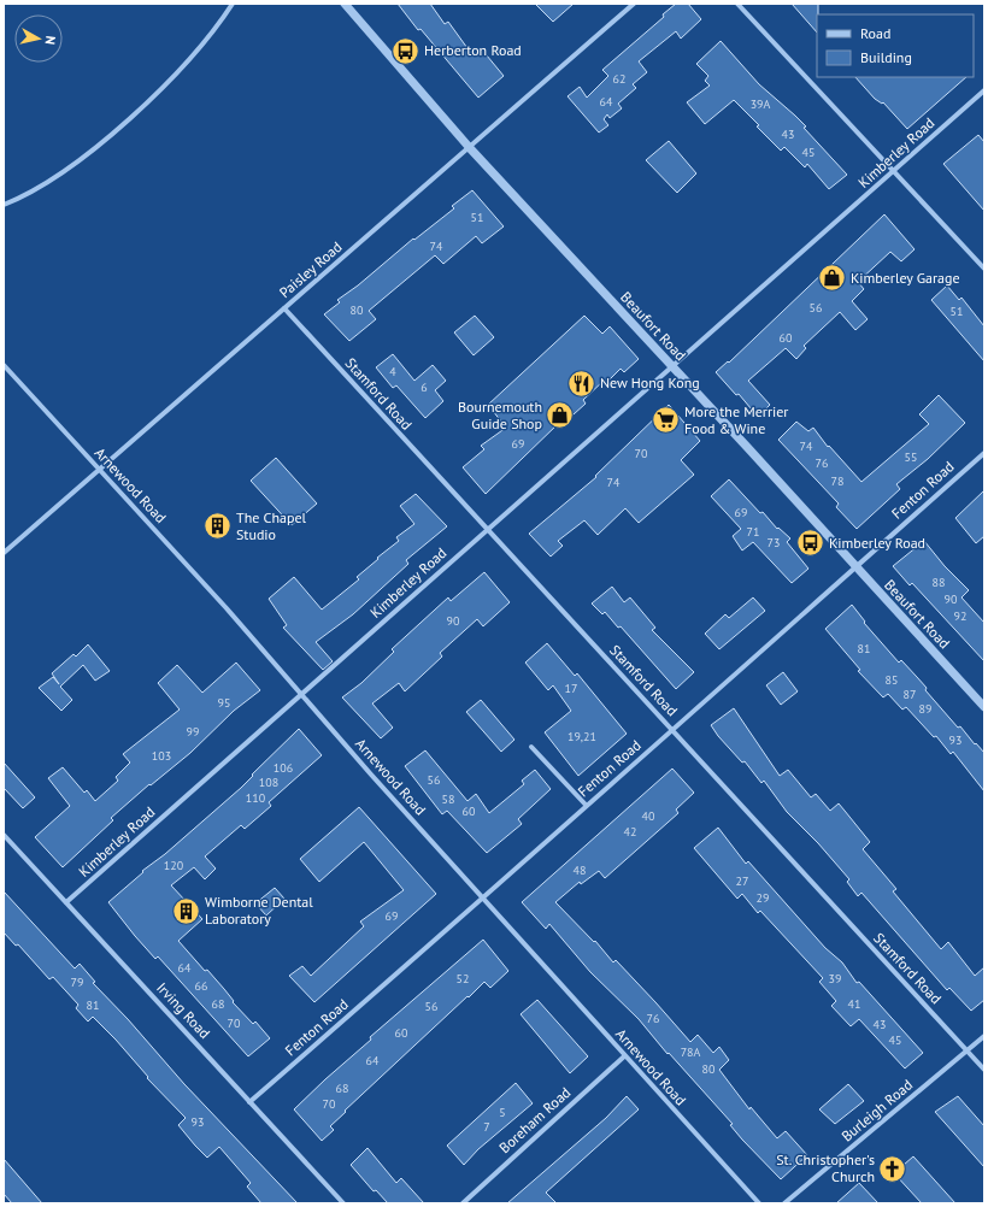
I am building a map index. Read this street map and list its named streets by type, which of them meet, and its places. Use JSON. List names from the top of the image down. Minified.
{"streets":{"street":["Kimberley Road","Paisley Road","Beaufort Road","Stamford Road","Arnewood Road","Fenton Road","Irving Road","Burleigh Road","Boreham Road"]},"crossings":[["Kimberley Road","Beaufort Road"],["Kimberley Road","Stamford Road"],["Kimberley Road","Arnewood Road"],["Kimberley Road","Irving Road"],["Paisley Road","Beaufort Road"],["Paisley Road","Stamford Road"],["Paisley Road","Arnewood Road"],["Beaufort Road","Fenton Road"],["Stamford Road","Fenton Road"],["Stamford Road","Burleigh Road"],["Arnewood Road","Fenton Road"],["Arnewood Road","Boreham Road"],["Fenton Road","Irving Road"]],"places":{"bus stop":["Herberton Road","Kimberley Road"],"shop":["Kimberley Garage","Bournemouth Guide Shop"],"restaurant":["New Hong Kong"],"supermarket":["More the Merrier Food & Wine"],"building":["The Chapel Studio","Wimborne Dental Laboratory"],"church":["St. Christopher's Church"]},"house_numbers":["62","64","39A","43","45","51","74","56","80","51","60","4","6","69","74","70","55","76","78","74","69","71","73","88","90","92","90","81","85","17","87","95","89","99","19,21","93","103","106","56","108","110","58","60","40","42","120","48","27","29","69","64","52","39","79","66","68","41","81","56","76","70","43","60","45","78A","64","80","68","70","5","93","7"],"legend":["Road","Building"],"north":"right"}
